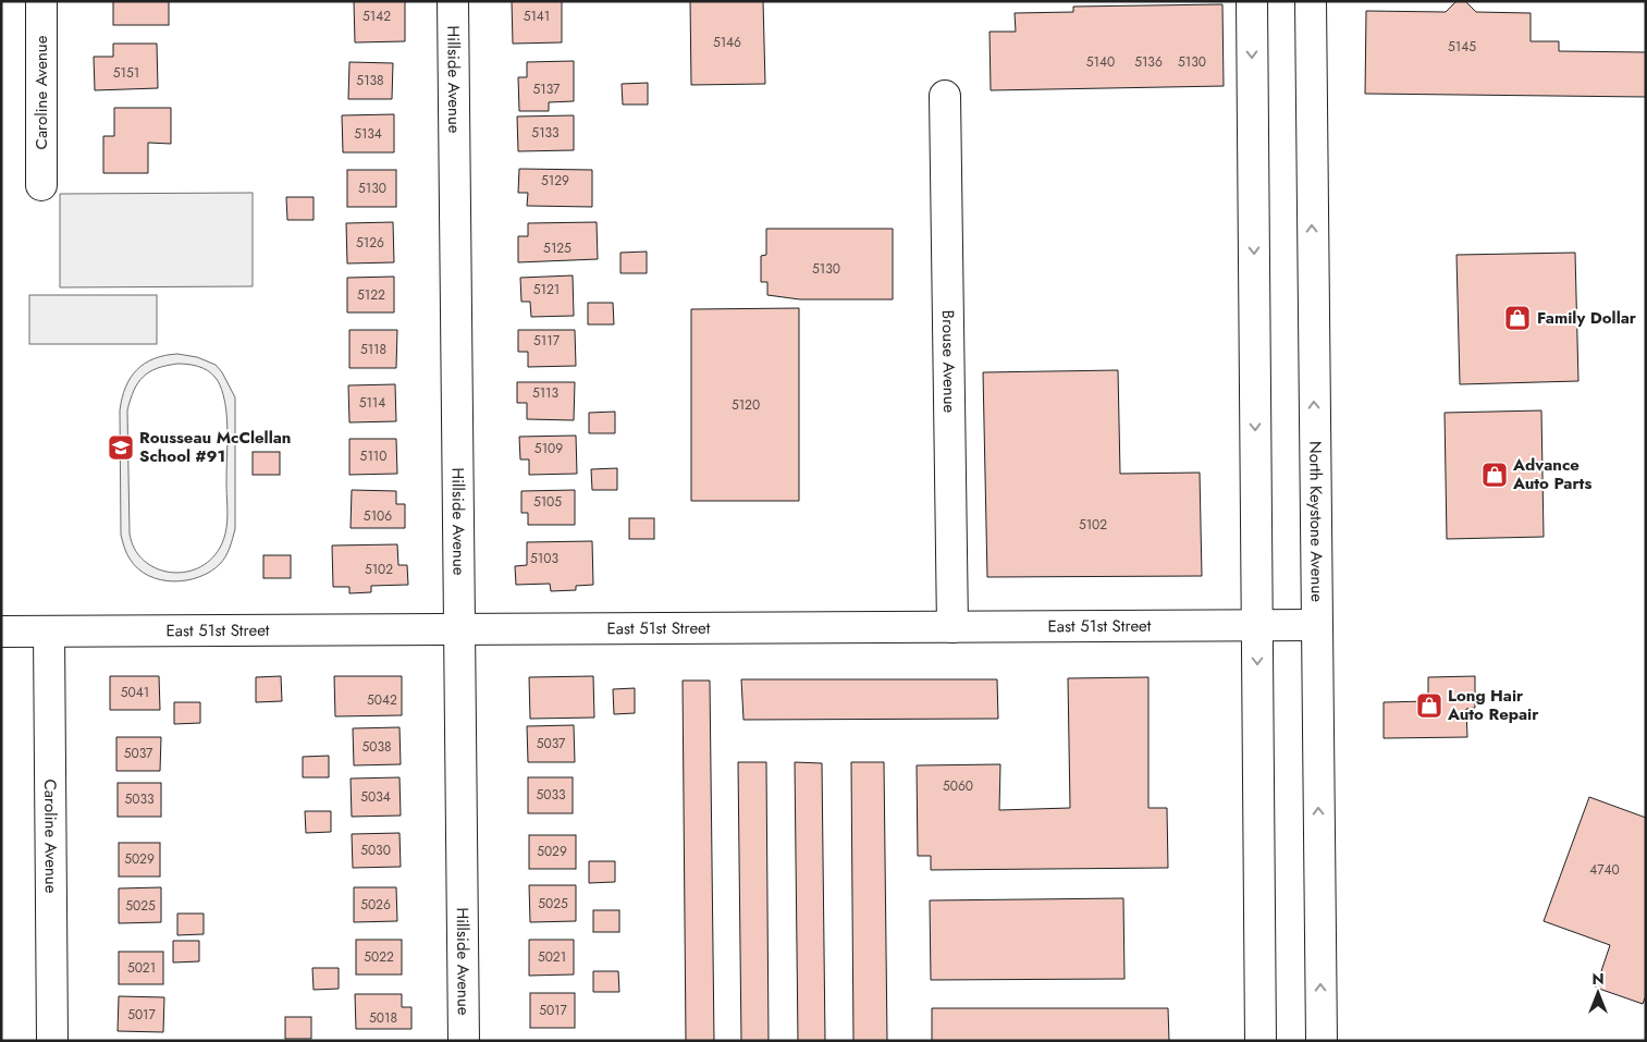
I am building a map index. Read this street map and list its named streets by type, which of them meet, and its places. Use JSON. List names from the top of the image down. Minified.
{"streets":{"street":["Hillside Avenue","Caroline Avenue","Brouse Avenue","North Keystone Avenue","East 51st Street"]},"crossings":[["Hillside Avenue","East 51st Street"],["Caroline Avenue","East 51st Street"],["Brouse Avenue","East 51st Street"],["North Keystone Avenue","East 51st Street"]],"places":{"shop":["Family Dollar","Advance Auto Parts","Long Hair Auto Repair"],"school or university":["Rousseau McClellan School #91"]},"house_numbers":["5142","5141","5146","5145","5140","5136","5130","5151","5138","5137","5133","5134","5129","5130","5126","5125","5130","5121","5122","5117","5118","5113","5114","5120","5109","5110","5105","5106","5102","5103","5102","5041","5042","5037","5038","5037","5060","5033","5034","5033","5030","5029","5029","4740","5025","5026","5025","5022","5021","5021","5017","5017","5018"],"north":"top"}
